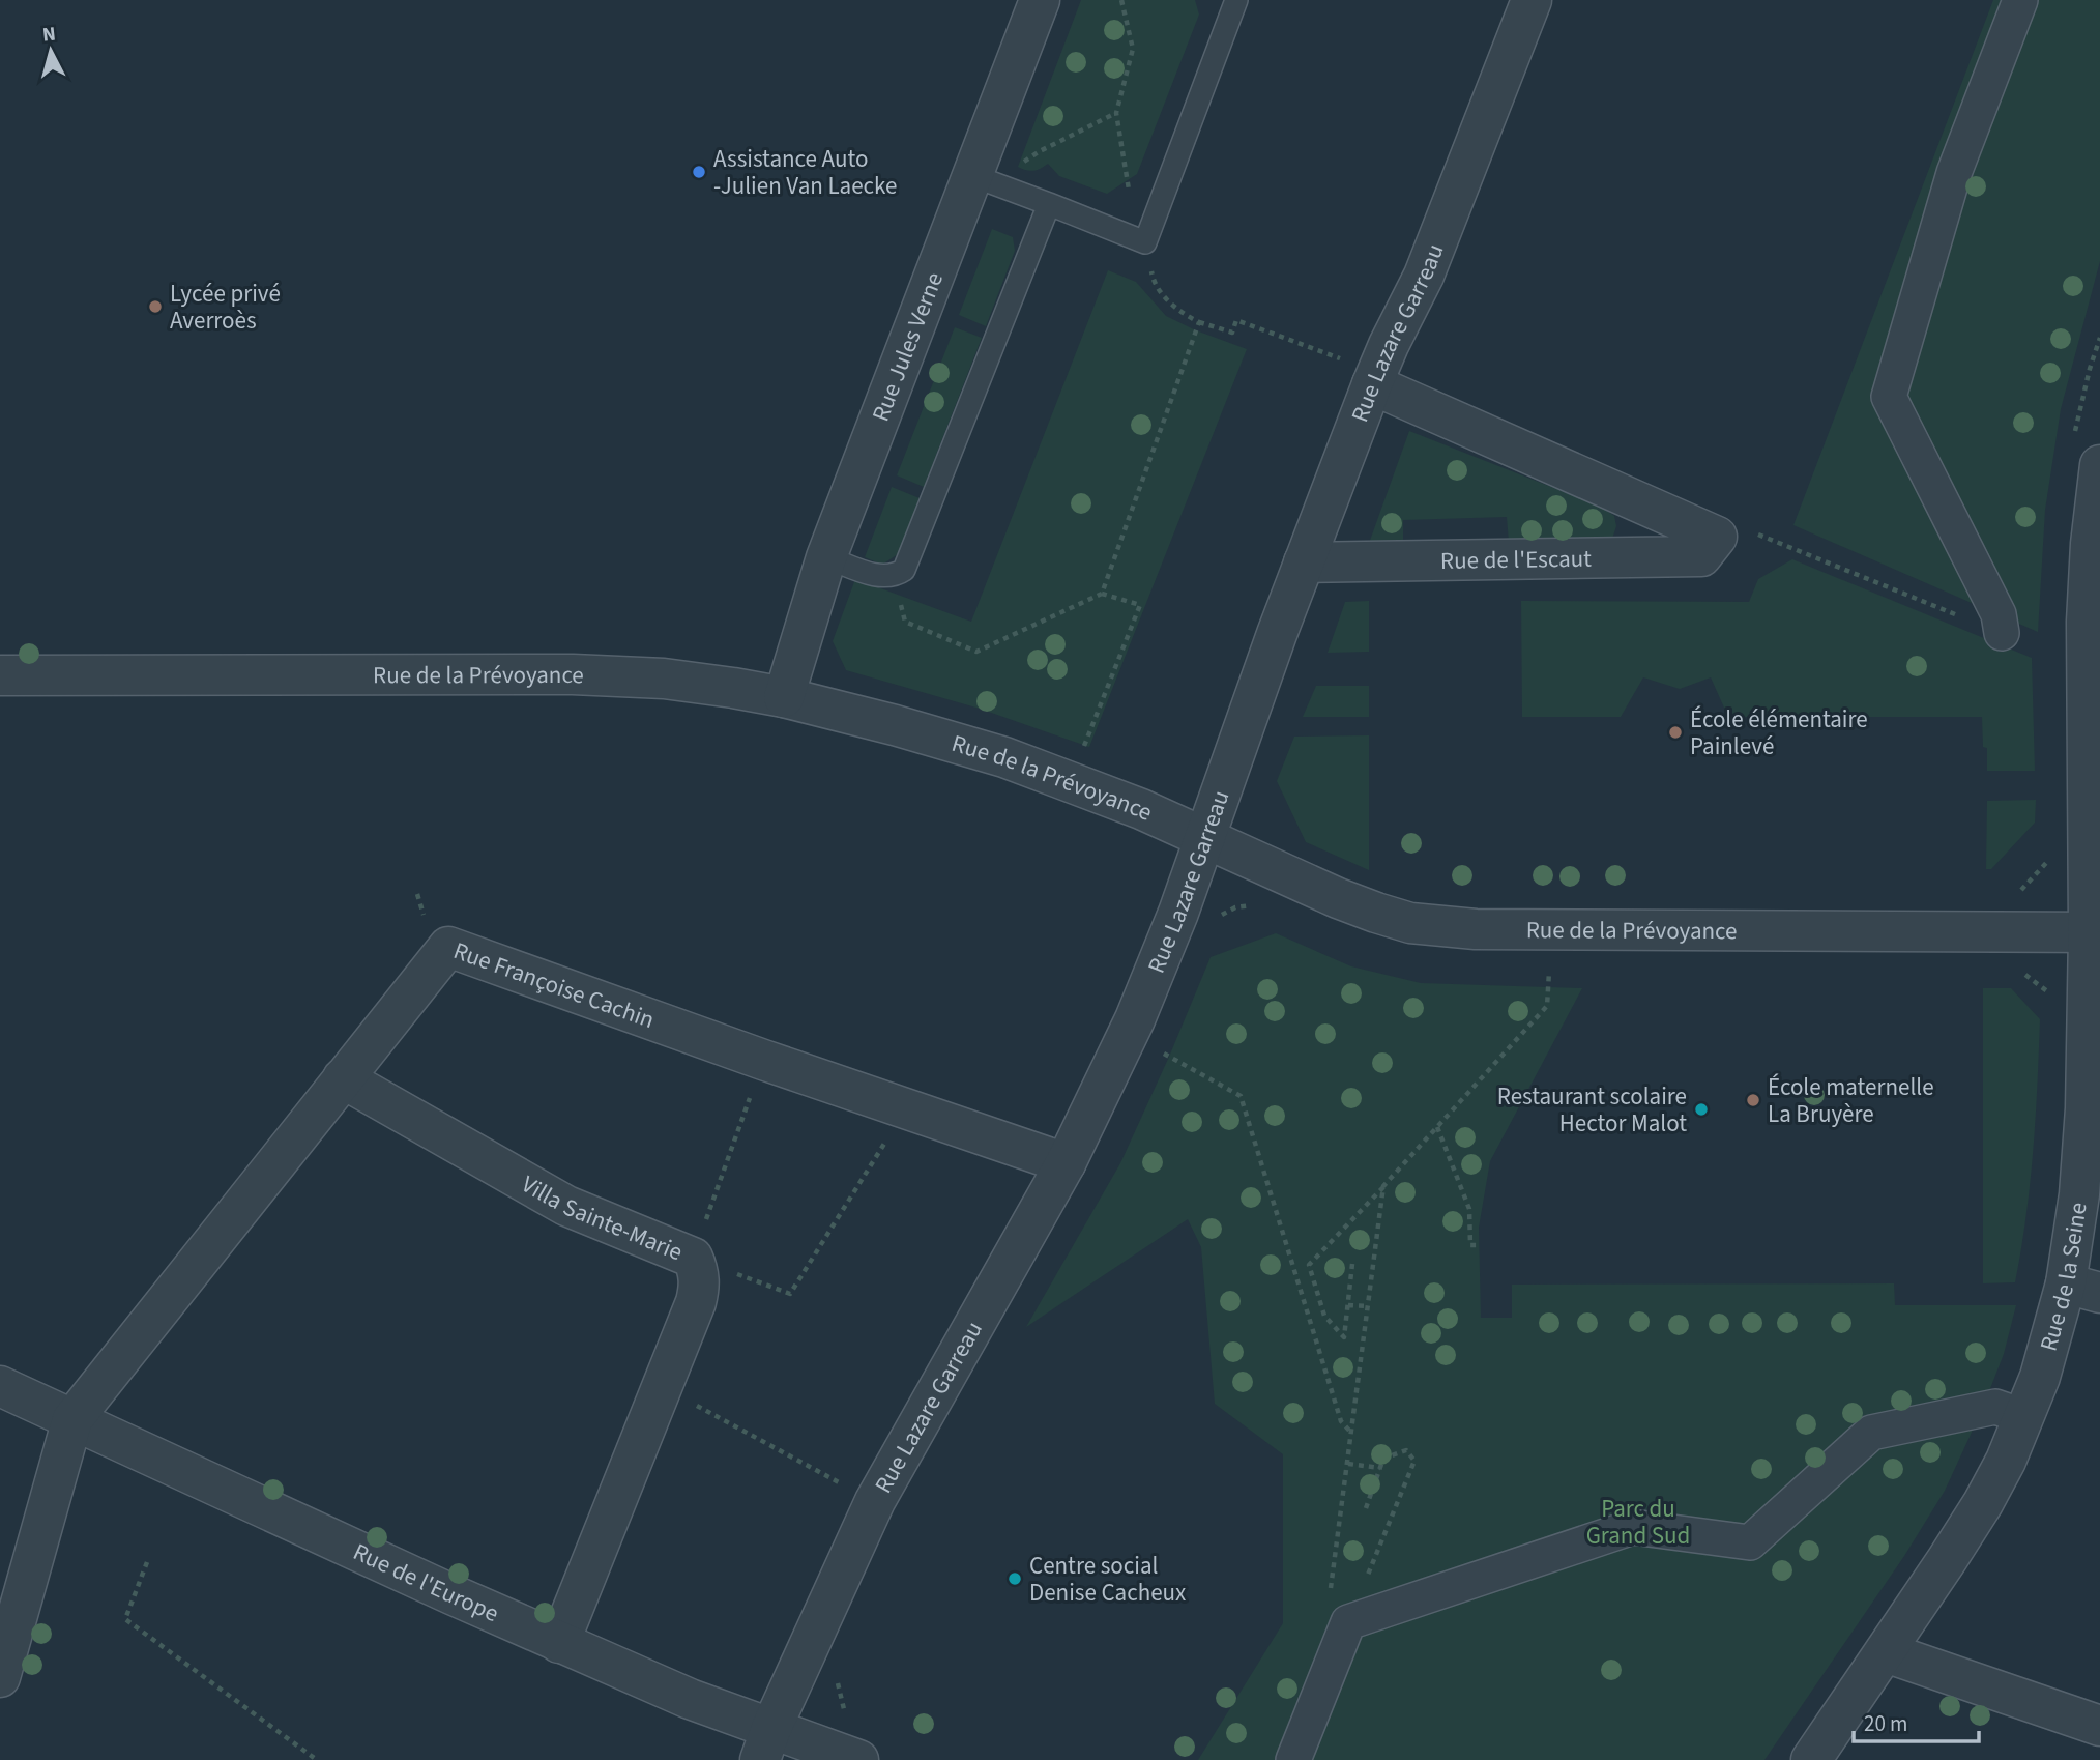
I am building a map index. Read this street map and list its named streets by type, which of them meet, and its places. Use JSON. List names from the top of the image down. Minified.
{"streets":{"street":["Rue Lazare Garreau","Rue Jules Verne","Rue de l'Escaut","Rue de la Prévoyance","Rue Françoise Cachin","Villa Sainte-Marie","Rue de la Seine","Rue de l'Europe"]},"crossings":[["Rue Lazare Garreau","Rue de l'Escaut"],["Rue Lazare Garreau","Rue de la Prévoyance"],["Rue Lazare Garreau","Rue Françoise Cachin"],["Rue Lazare Garreau","Rue de l'Europe"],["Rue Jules Verne","Rue de la Prévoyance"],["Rue de la Prévoyance","Rue de la Seine"],["Rue Françoise Cachin","Villa Sainte-Marie"],["Rue Françoise Cachin","Rue de l'Europe"],["Villa Sainte-Marie","Rue de l'Europe"]],"parks":["Parc du Grand Sud"],"places":["Assistance Auto -Julien Van Laecke","Lycée privé Averroès","École élémentaire Painlevé","École maternelle La Bruyère","Restaurant scolaire Hector Malot","Centre social Denise Cacheux"],"scale_bar":"20 m","north":"top"}
